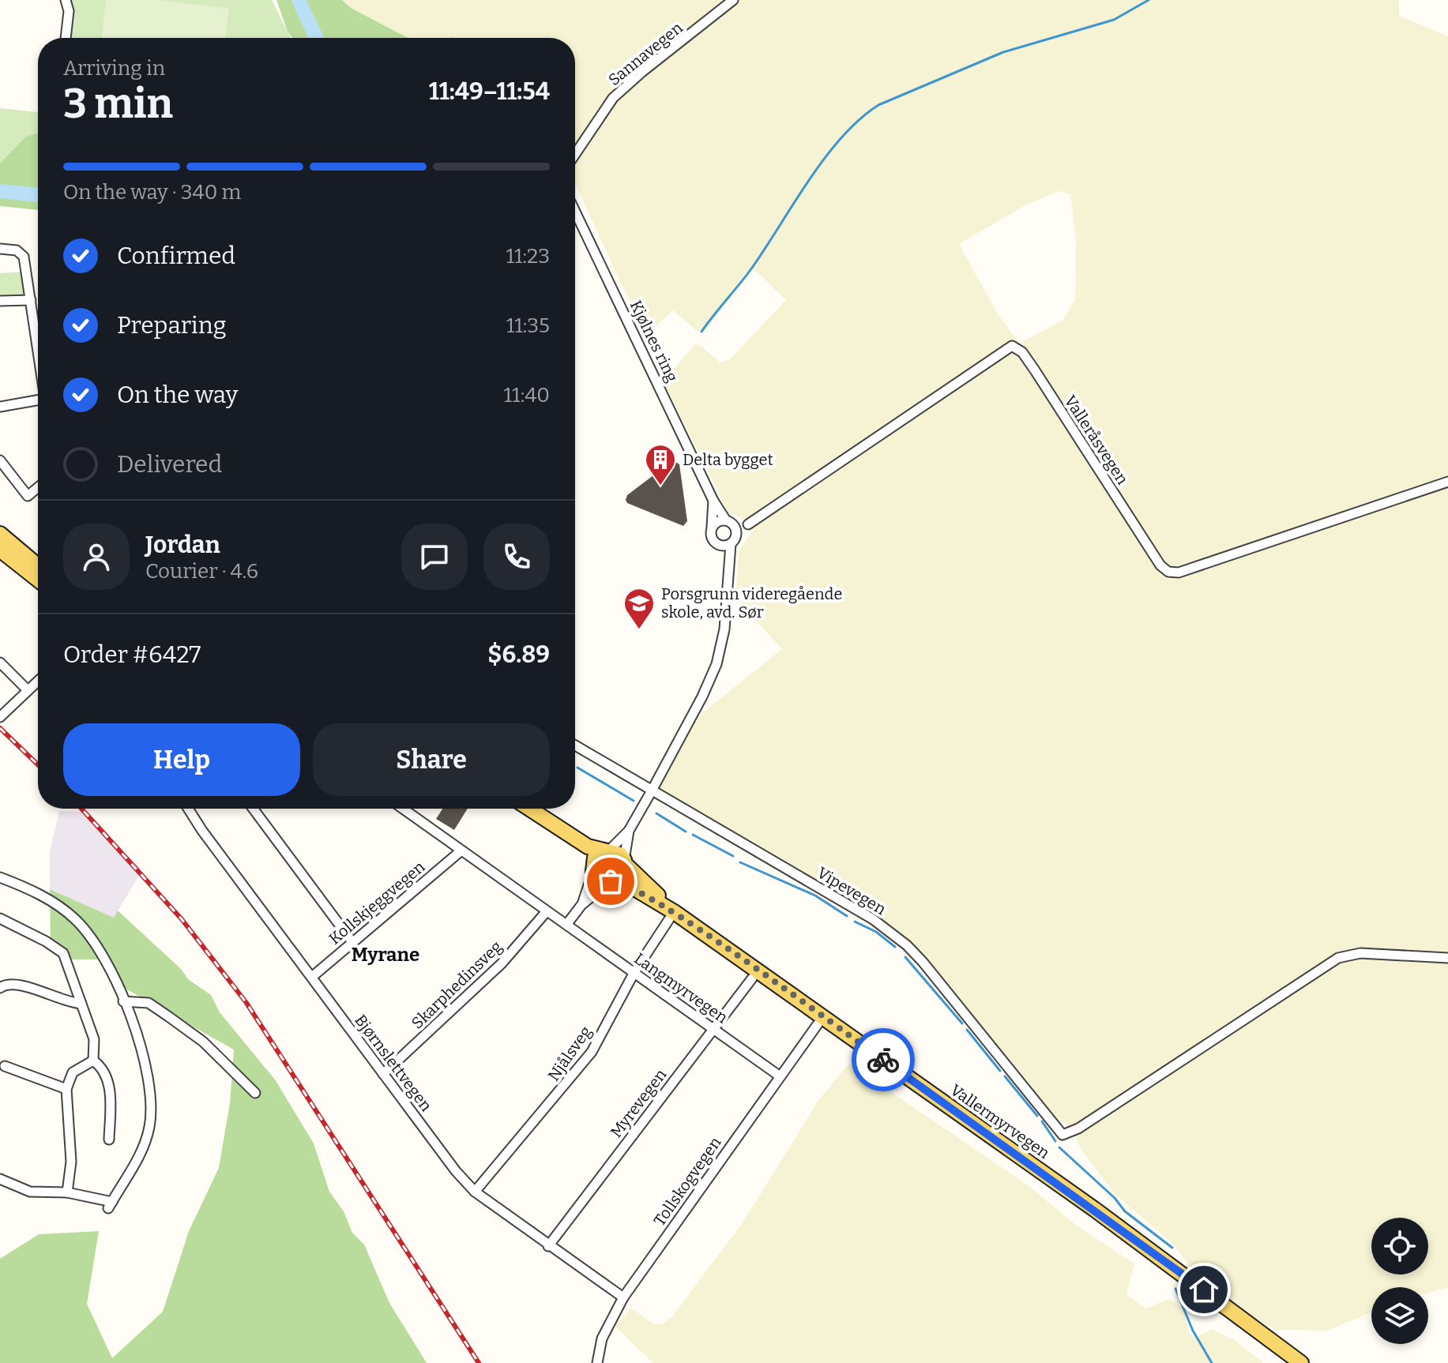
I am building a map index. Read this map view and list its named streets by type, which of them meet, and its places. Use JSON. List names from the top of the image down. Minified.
{"streets":{"main road":["Vallermyrvegen"],"street":["Sannavegen","Kjølnes ring","Valleråsvegen","Vipevegen","Kollskjeggvegen","Skarphedinsveg","Langmyrvegen","Njålsveg","Bjørnslettvegen","Myrevegen","Tollskogvegen"]},"crossings":[["Kollskjeggvegen","Langmyrvegen"],["Kollskjeggvegen","Bjørnslettvegen"],["Skarphedinsveg","Langmyrvegen"],["Skarphedinsveg","Bjørnslettvegen"],["Langmyrvegen","Njålsveg"],["Langmyrvegen","Myrevegen"],["Langmyrvegen","Tollskogvegen"],["Njålsveg","Bjørnslettvegen"],["Njålsveg","Vallermyrvegen"],["Bjørnslettvegen","Myrevegen"],["Bjørnslettvegen","Tollskogvegen"]],"districts":["Myrane"],"places":{"building":["Delta bygget"],"school or university":["Porsgrunn videregående skole, avd. Sør"]},"page":{"heading":["3 min","Arriving in","11:49–11:54"],"panel":["Jordan","Courier · 4.6","Order #6427","$6.89"],"bar":"On the way · 340 m","list":[["Confirmed","11:23"],["Preparing","11:35"],["On the way","11:40"],"Delivered"],"buttons":["Help","Share"]}}
